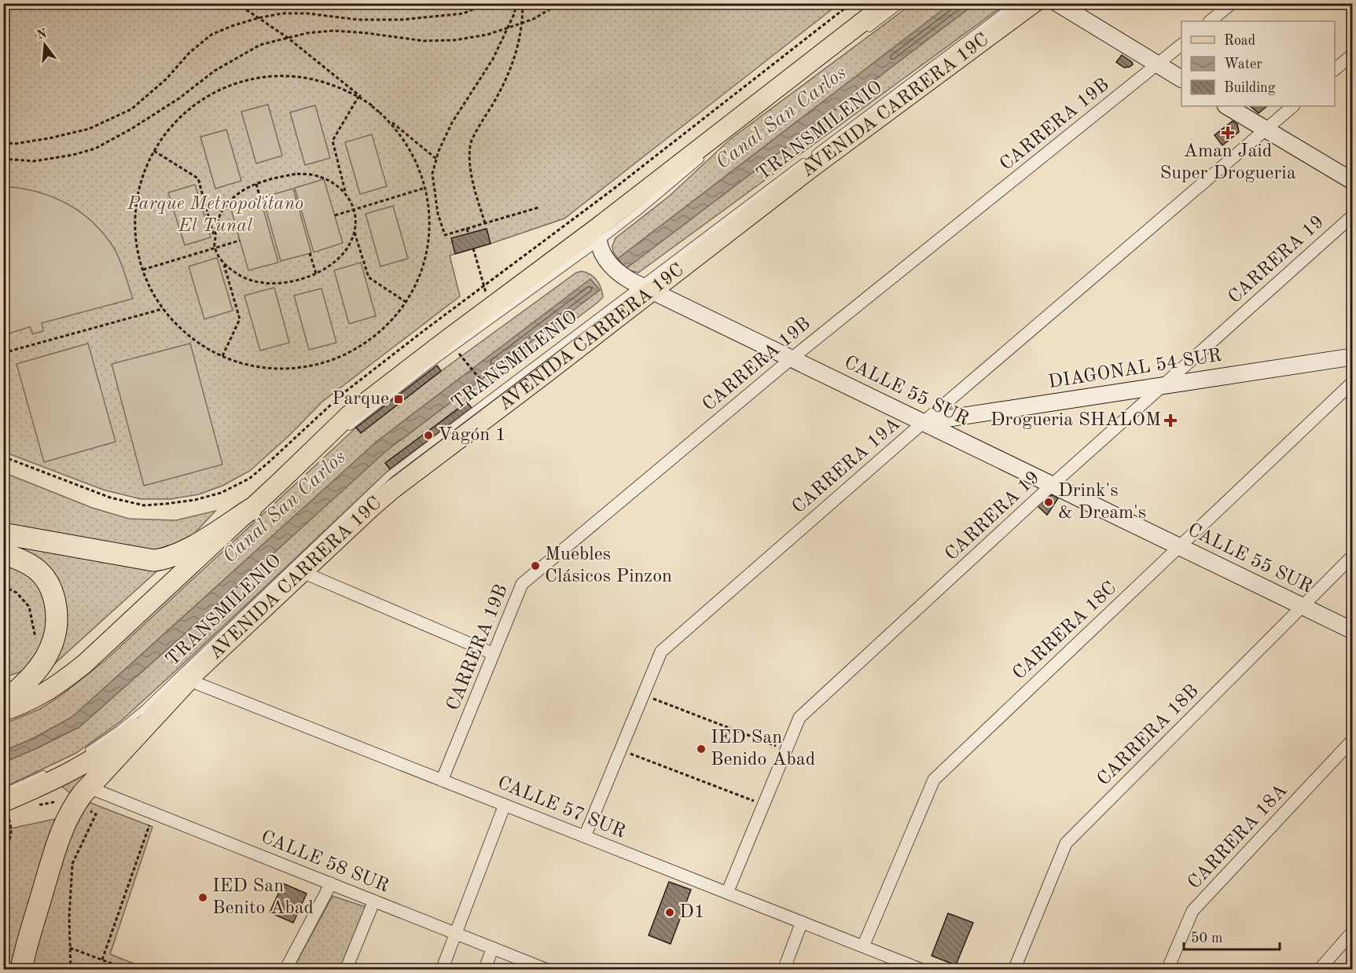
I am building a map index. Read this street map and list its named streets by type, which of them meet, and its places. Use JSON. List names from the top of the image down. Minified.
{"streets":{"main road":["AVENIDA CARRERA 19C"],"street":["CARRERA 19B","CARRERA 19","DIAGONAL 54 SUR","CALLE 55 SUR","CARRERA 19A","CARRERA 18C","CARRERA 18B","CALLE 57 SUR","CARRERA 18A","CALLE 58 SUR"],"lane":["TRANSMILENIO"]},"crossings":[["AVENIDA CARRERA 19C","TRANSMILENIO"],["AVENIDA CARRERA 19C","CALLE 55 SUR"],["AVENIDA CARRERA 19C","CALLE 57 SUR"],["CARRERA 19B","CALLE 55 SUR"],["CARRERA 19B","CALLE 57 SUR"],["TRANSMILENIO","CALLE 55 SUR"],["CARRERA 19","DIAGONAL 54 SUR"],["CARRERA 19","CALLE 55 SUR"],["CARRERA 19","CALLE 57 SUR"],["DIAGONAL 54 SUR","CALLE 55 SUR"],["DIAGONAL 54 SUR","CARRERA 19A"],["CALLE 55 SUR","CARRERA 19A"],["CALLE 55 SUR","CARRERA 18C"],["CALLE 55 SUR","CARRERA 18B"],["CARRERA 19A","CALLE 57 SUR"],["CARRERA 18C","CALLE 57 SUR"]],"water":["Canal San Carlos"],"parks":["Parque Metropolitano El Tunal"],"places":{"health":["Aman Jaid Super Drogueria","Drogueria SHALOM"],"transit":["Parque"],"other":["Vagón 1","Drink's & Dream's","Muebles Clásicos Pinzon","IED San Benido Abad","IED San Benito Abad","D1"]},"legend":["Road","Water","Building"],"scale_bar":"50 m","north":"top"}
